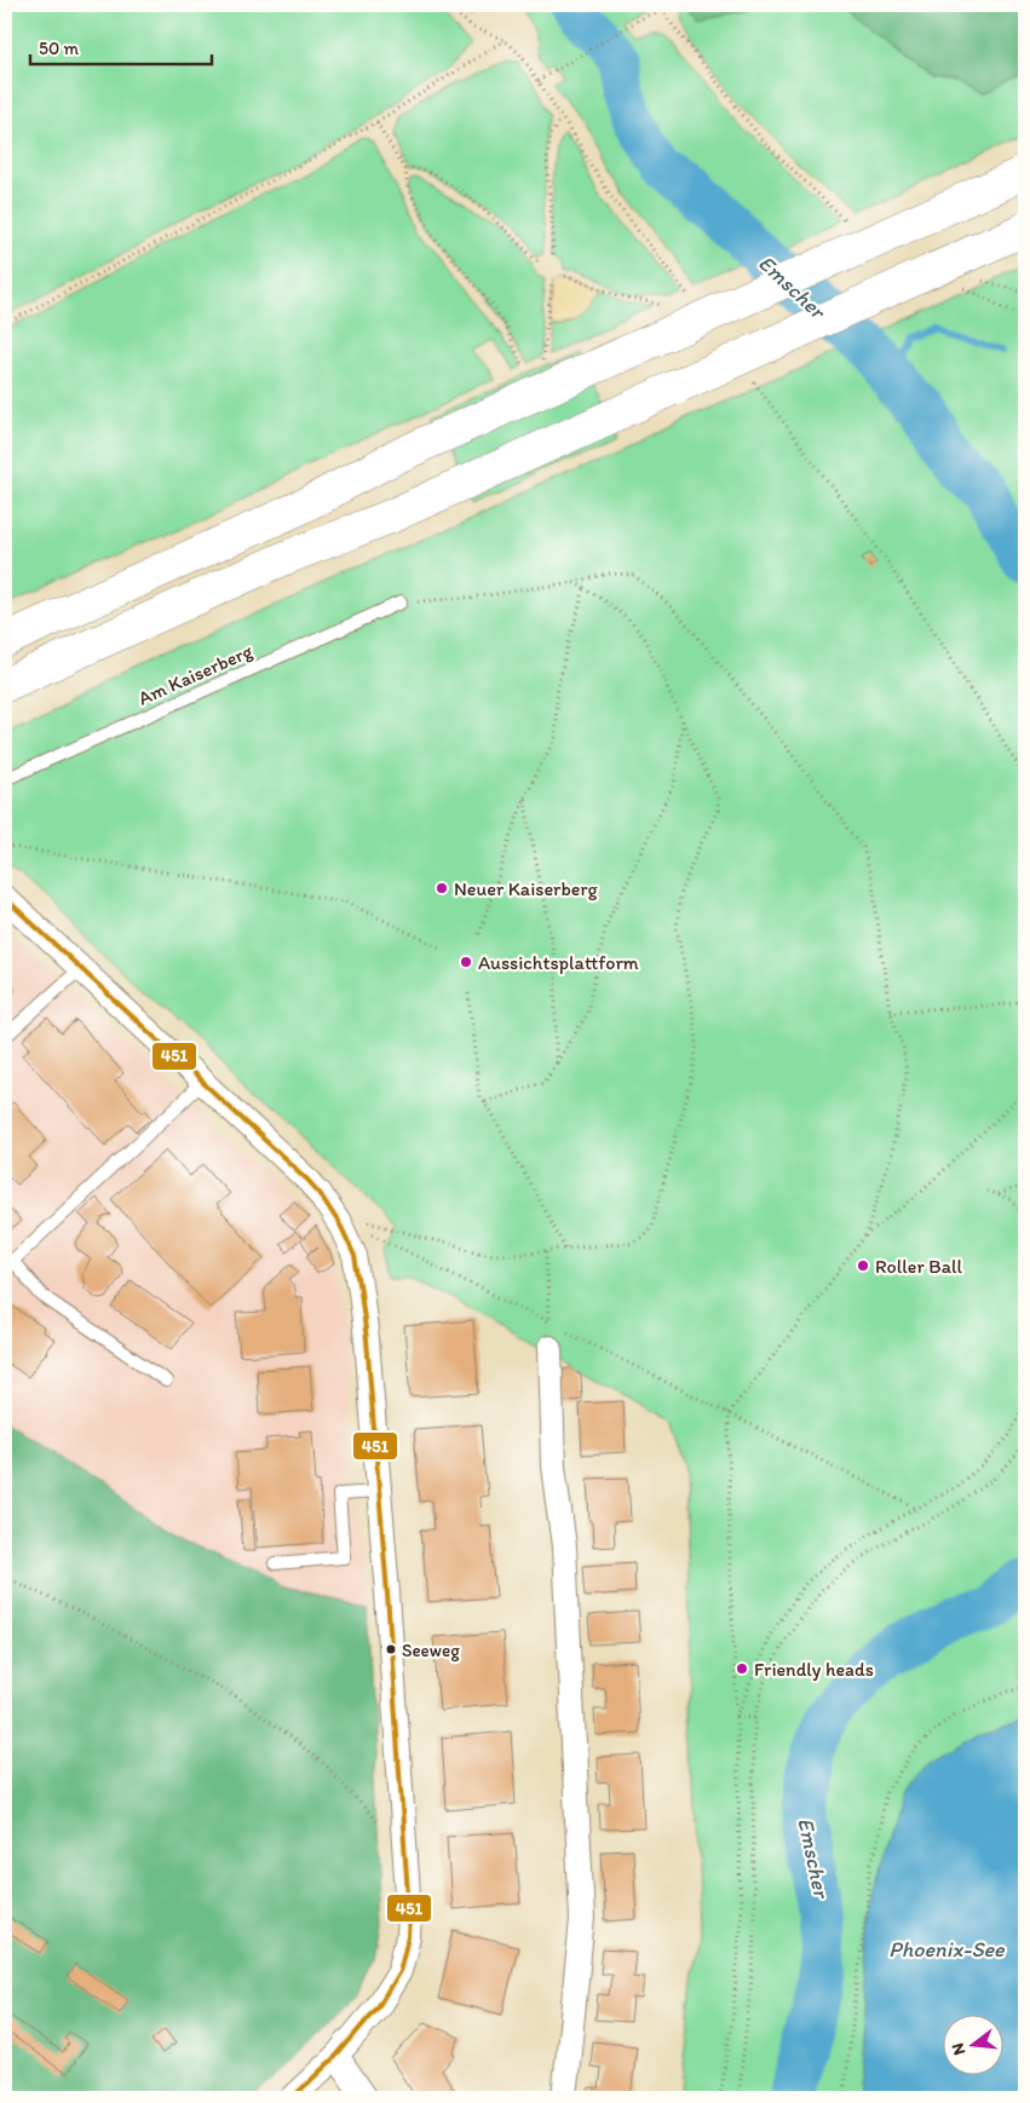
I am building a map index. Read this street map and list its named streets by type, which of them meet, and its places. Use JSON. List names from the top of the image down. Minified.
{"streets":{"lane":["Am Kaiserberg"]},"water":["Emscher","Phoenix-See"],"places":["Neuer Kaiserberg","Aussichtsplattform","Roller Ball","Seeweg","Friendly heads"],"lines":["transit line 451"],"scale_bar":"50 m","north":"left"}
